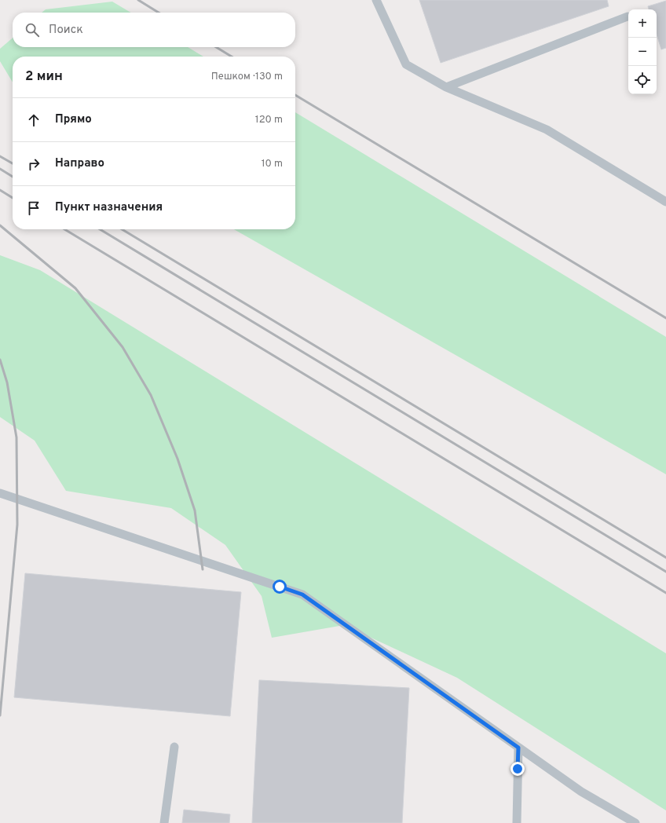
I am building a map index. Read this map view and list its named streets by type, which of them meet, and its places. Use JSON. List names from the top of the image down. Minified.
{"page":{"map_buttons":["+","−"],"search":"Поиск","heading":["2 мин","Пешком · 130 m"],"list":[["Прямо","120 m"],["Направо","10 m"],"Пункт назначения"]}}
